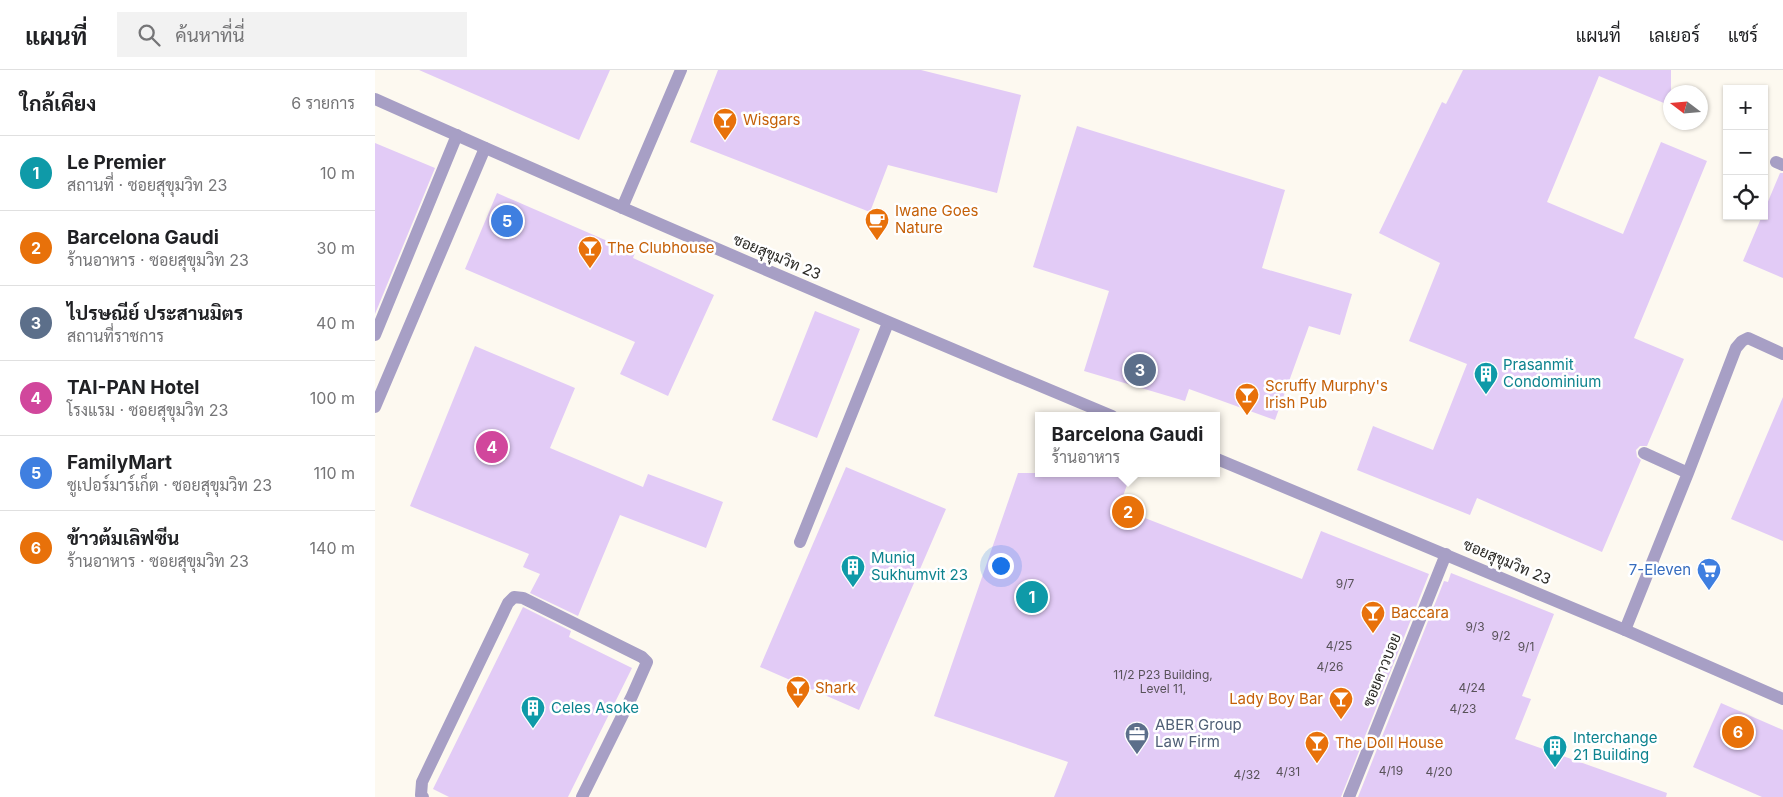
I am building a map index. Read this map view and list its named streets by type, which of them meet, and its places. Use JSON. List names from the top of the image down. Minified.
{"streets":{"street":["ซอยสุขุมวิท 23","ซอยคาวบอย"]},"crossings":[["ซอยสุขุมวิท 23","ซอยคาวบอย"]],"places":{"bar":["Wisgars","The Clubhouse","Scruffy Murphy's Irish Pub","Baccara","Shark","Lady Boy Bar","The Doll House"],"cafe":["Iwane Goes Nature"],"building":["Prasanmit Condominium","Muniq Sukhumvit 23","Celes Asoke","Interchange 21 Building"],"supermarket":["7-Eleven"],"office":["ABER Group Law Firm"]},"house_numbers":["9/7","9/3","9/2","4/25","9/1","4/26","11/2 P23 Building, Level 11,","4/24","4/23","4/19","4/31","4/20","4/32"],"north":"left","page":{"header":"แผนที่","search":"ค้นหาที่นี่","nav":["แผนที่","เลเยอร์","แชร์"],"heading":["ใกล้เคียง","6 รายการ"],"map_buttons":["+","−"],"list":[{"mark":"1","name":"Le Premier","note":"สถานที่ · ซอยสุขุมวิท 23","value":"10 m"},{"mark":"2","name":"Barcelona Gaudi","note":"ร้านอาหาร · ซอยสุขุมวิท 23","value":"30 m"},{"mark":"3","name":"ไปรษณีย์ ประสานมิตร","note":"สถานที่ราชการ","value":"40 m"},{"mark":"4","name":"TAI-PAN Hotel","note":"โรงแรม · ซอยสุขุมวิท 23","value":"100 m"},{"mark":"5","name":"FamilyMart","note":"ซูเปอร์มาร์เก็ต · ซอยสุขุมวิท 23","value":"110 m"},{"mark":"6","name":"ข้าวต้มเลิฟซีน","note":"ร้านอาหาร · ซอยสุขุมวิท 23","value":"140 m"}],"pins":["5","3","4","2","1","6"],"popup":["Barcelona Gaudi","ร้านอาหาร"]}}
